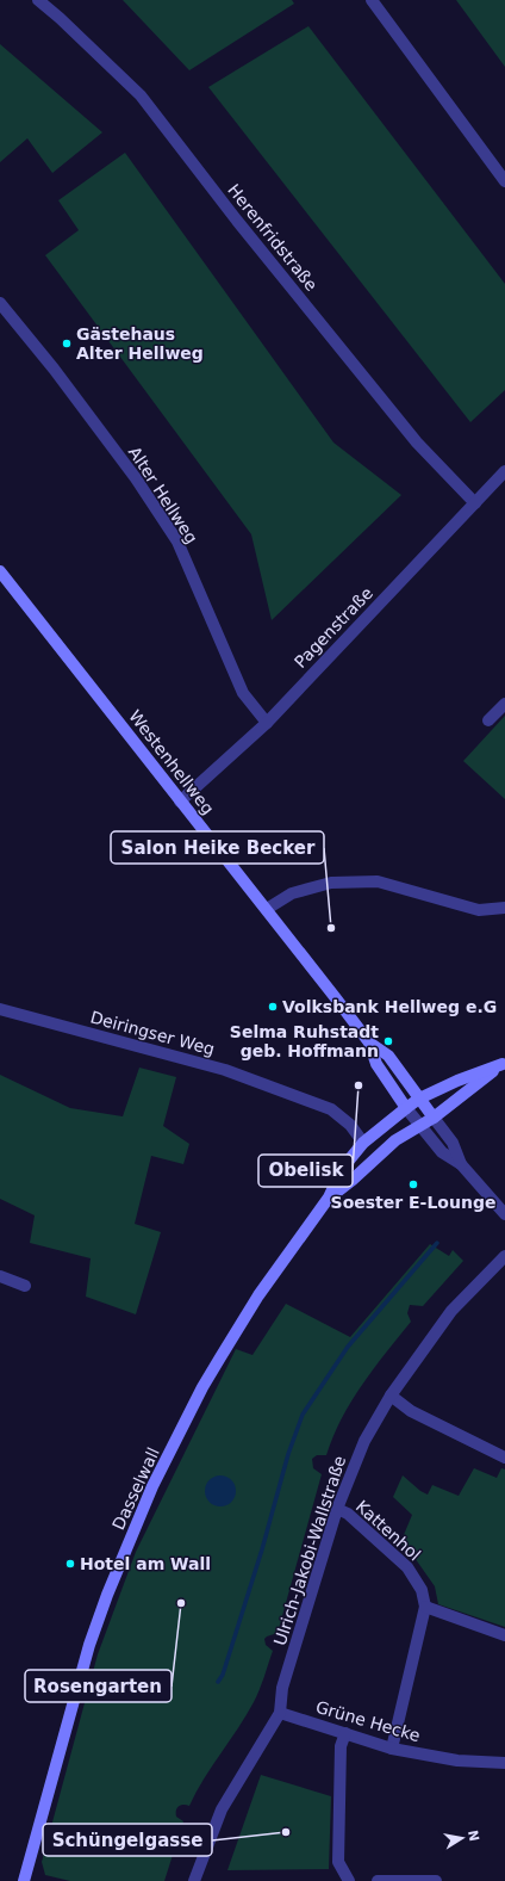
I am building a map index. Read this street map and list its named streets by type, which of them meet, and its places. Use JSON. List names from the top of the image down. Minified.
{"streets":{"street":["Herenfridstraße","Alter Hellweg","Pagenstraße","Westenhellweg","Deiringser Weg","Dasselwall","Kattenhol","Ulrich-Jakobi-Wallstraße","Grüne Hecke"]},"crossings":[["Herenfridstraße","Pagenstraße"],["Alter Hellweg","Pagenstraße"],["Pagenstraße","Westenhellweg"],["Westenhellweg","Dasselwall"],["Deiringser Weg","Dasselwall"],["Kattenhol","Ulrich-Jakobi-Wallstraße"],["Ulrich-Jakobi-Wallstraße","Grüne Hecke"]],"places":["Gästehaus Alter Hellweg","Salon Heike Becker","Volksbank Hellweg e.G","Selma Ruhstadt geb. Hoffmann","Obelisk","Soester E-Lounge","Hotel am Wall","Rosengarten","Schüngelgasse"],"north":"right"}
